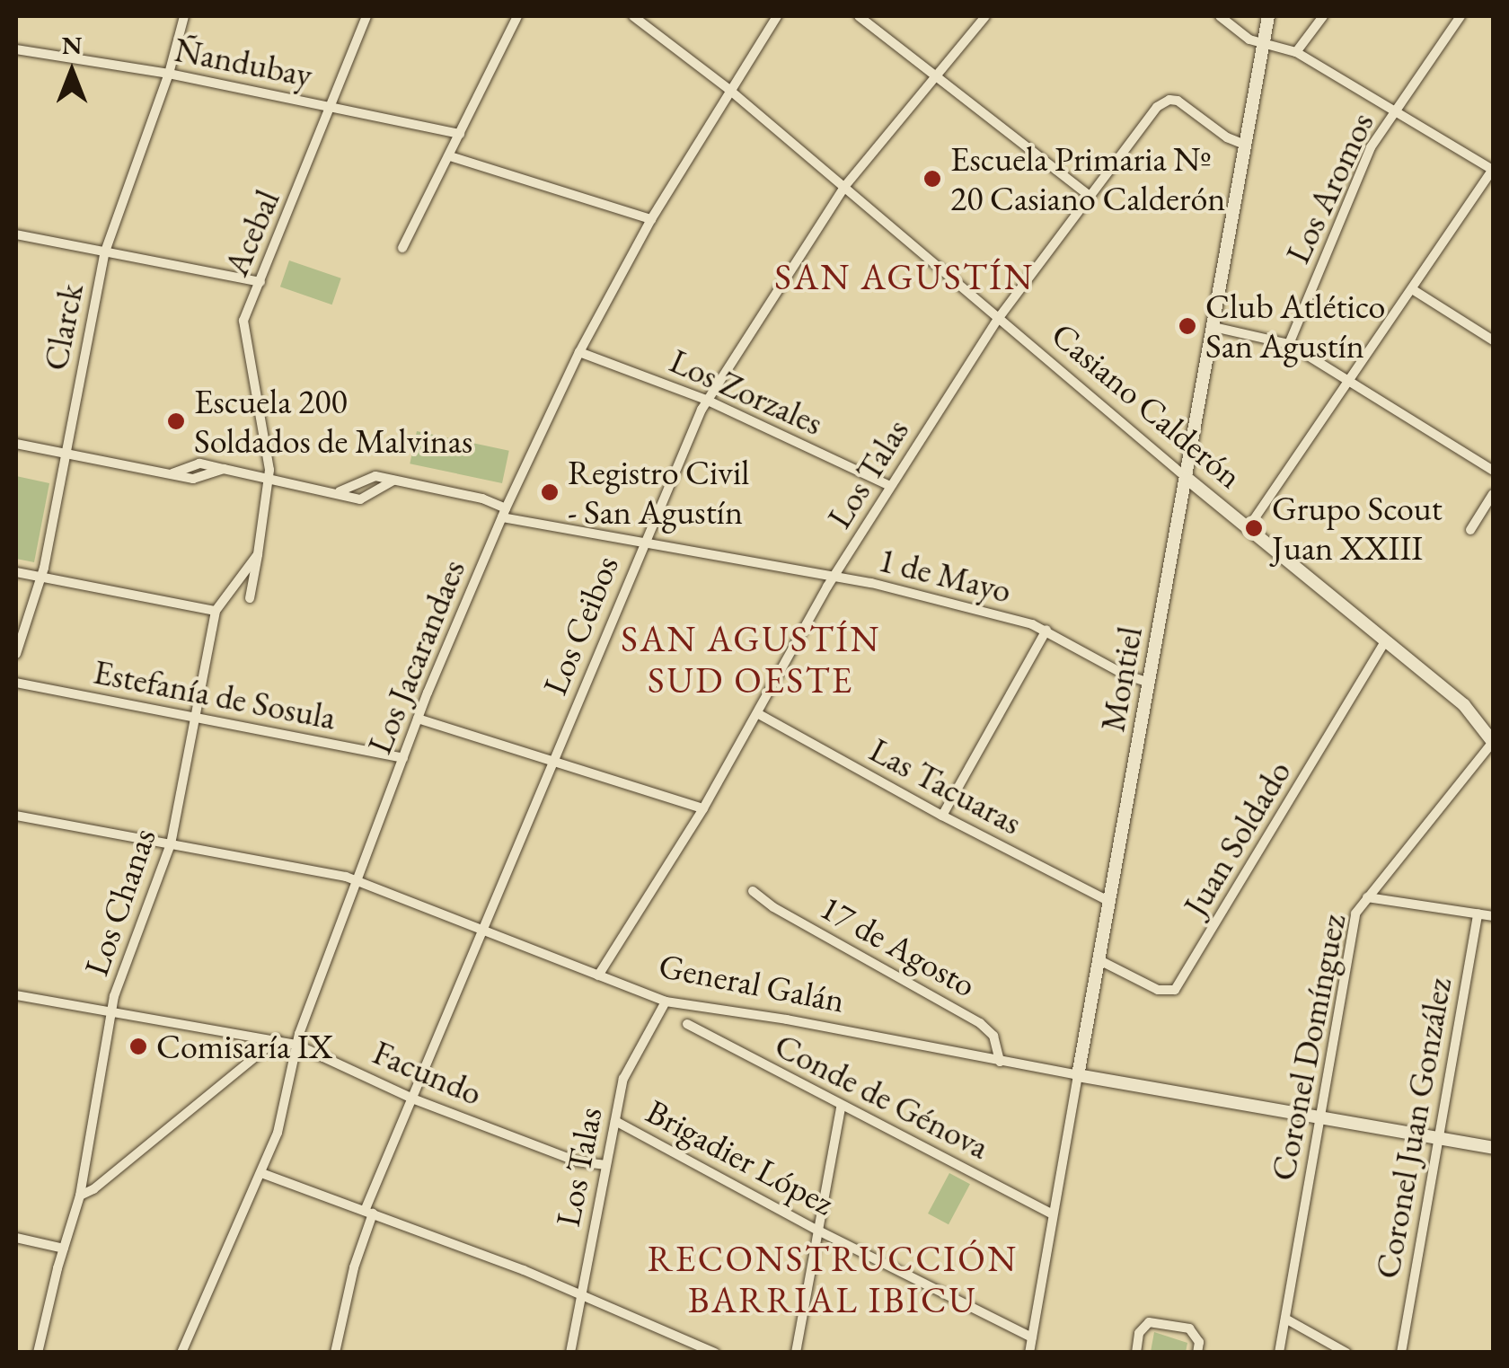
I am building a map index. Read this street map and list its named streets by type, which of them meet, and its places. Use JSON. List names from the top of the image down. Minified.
{"streets":{"street":["Ñandubay","Los Aromos","Acebal","Clarck","Los Zorzales","Casiano Calderón","Los Talas","1 de Mayo","Los Ceibos","Los Jacarandaes","Montiel","Estefanía de Sosula","Las Tacuaras","Juan Soldado","Los Chanas","17 de Agosto","General Galán","Coronel Domínguez","Facundo","Conde de Génova","Coronel Juan González","Brigadier López"]},"crossings":[["Ñandubay","Acebal"],["Ñandubay","Clarck"],["Acebal","1 de Mayo"],["Acebal","Los Chanas"],["Los Zorzales","Los Talas"],["Los Zorzales","Los Ceibos"],["Los Zorzales","Los Jacarandaes"],["Casiano Calderón","Los Talas"],["Casiano Calderón","Los Ceibos"],["Casiano Calderón","Los Jacarandaes"],["Casiano Calderón","Montiel"],["Casiano Calderón","Juan Soldado"],["Casiano Calderón","Coronel Domínguez"],["Los Talas","1 de Mayo"],["Los Talas","Montiel"],["Los Talas","Las Tacuaras"],["Los Talas","General Galán"],["Los Talas","Facundo"],["Los Talas","Brigadier López"],["1 de Mayo","Los Ceibos"],["1 de Mayo","Los Jacarandaes"],["1 de Mayo","Montiel"],["1 de Mayo","Los Chanas"],["Los Ceibos","General Galán"],["Los Ceibos","Facundo"],["Los Jacarandaes","Estefanía de Sosula"],["Los Jacarandaes","General Galán"],["Los Jacarandaes","Facundo"],["Montiel","Las Tacuaras"],["Montiel","Juan Soldado"],["Montiel","General Galán"],["Montiel","Conde de Génova"],["Montiel","Brigadier López"],["Estefanía de Sosula","Los Chanas"],["Los Chanas","General Galán"],["Los Chanas","Facundo"],["17 de Agosto","General Galán"],["General Galán","Coronel Domínguez"],["General Galán","Coronel Juan González"]],"districts":["SAN AGUSTÍN","SAN AGUSTÍN SUD OESTE","RECONSTRUCCIÓN BARRIAL IBICU"],"places":["Escuela Primaria Nº 20 Casiano Calderón","Club Atlético San Agustín","Escuela 200 Soldados de Malvinas","Registro Civil - San Agustín","Grupo Scout Juan XXIII","Comisaría IX"],"north":"top"}
